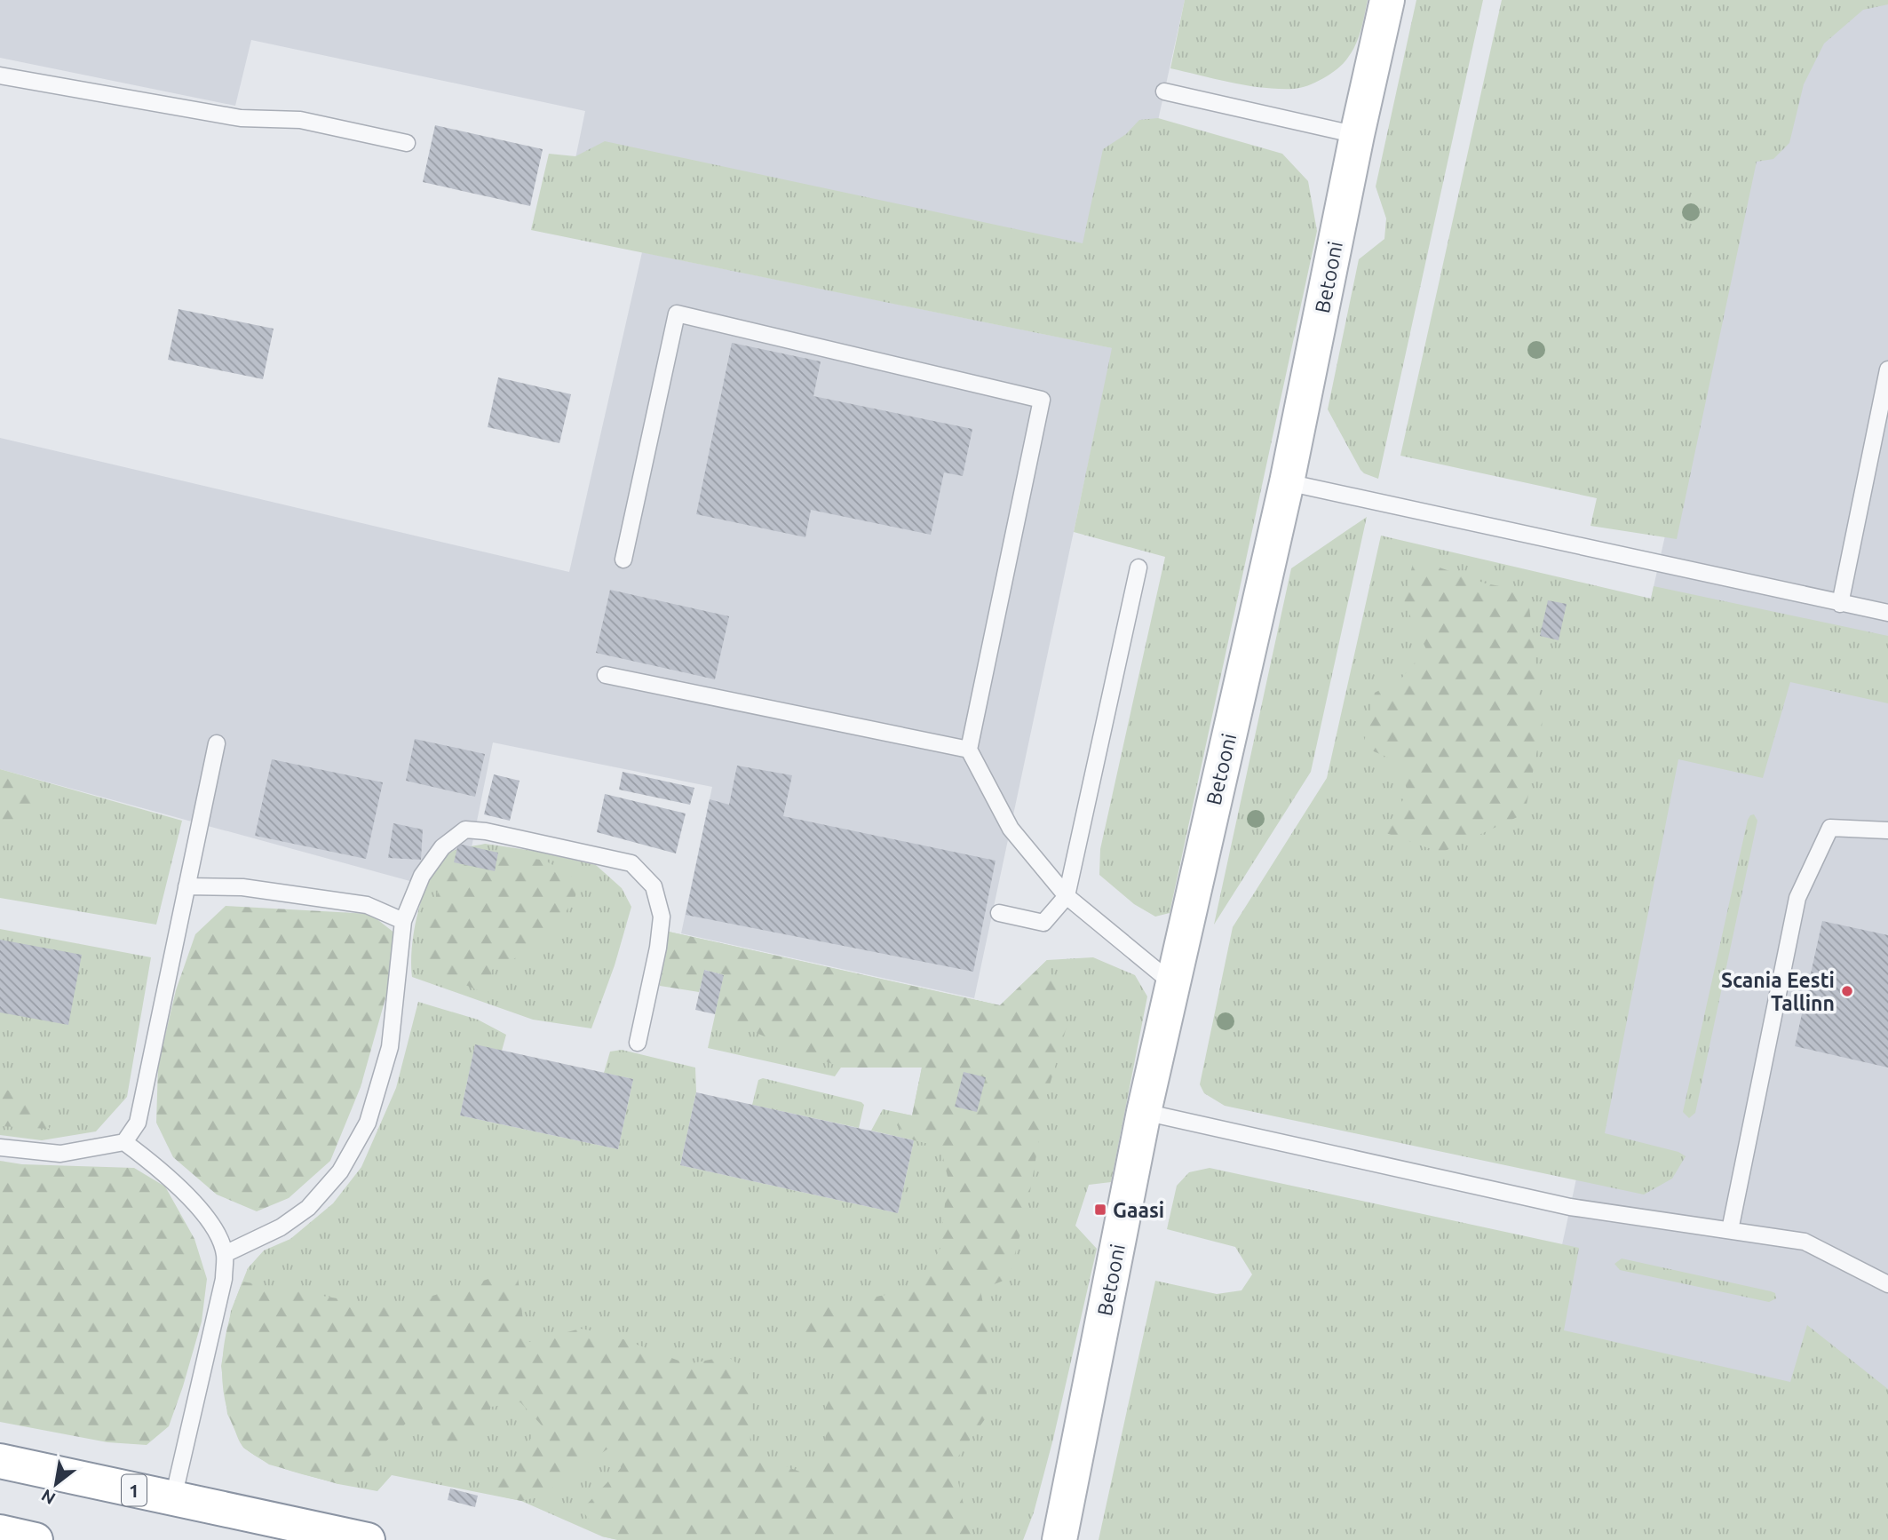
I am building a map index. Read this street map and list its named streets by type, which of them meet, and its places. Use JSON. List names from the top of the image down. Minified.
{"streets":{"main road":["Betooni","1"]},"places":{"other":["Scania Eesti Tallinn"],"transit":["Gaasi"]},"north":"bottom left"}
